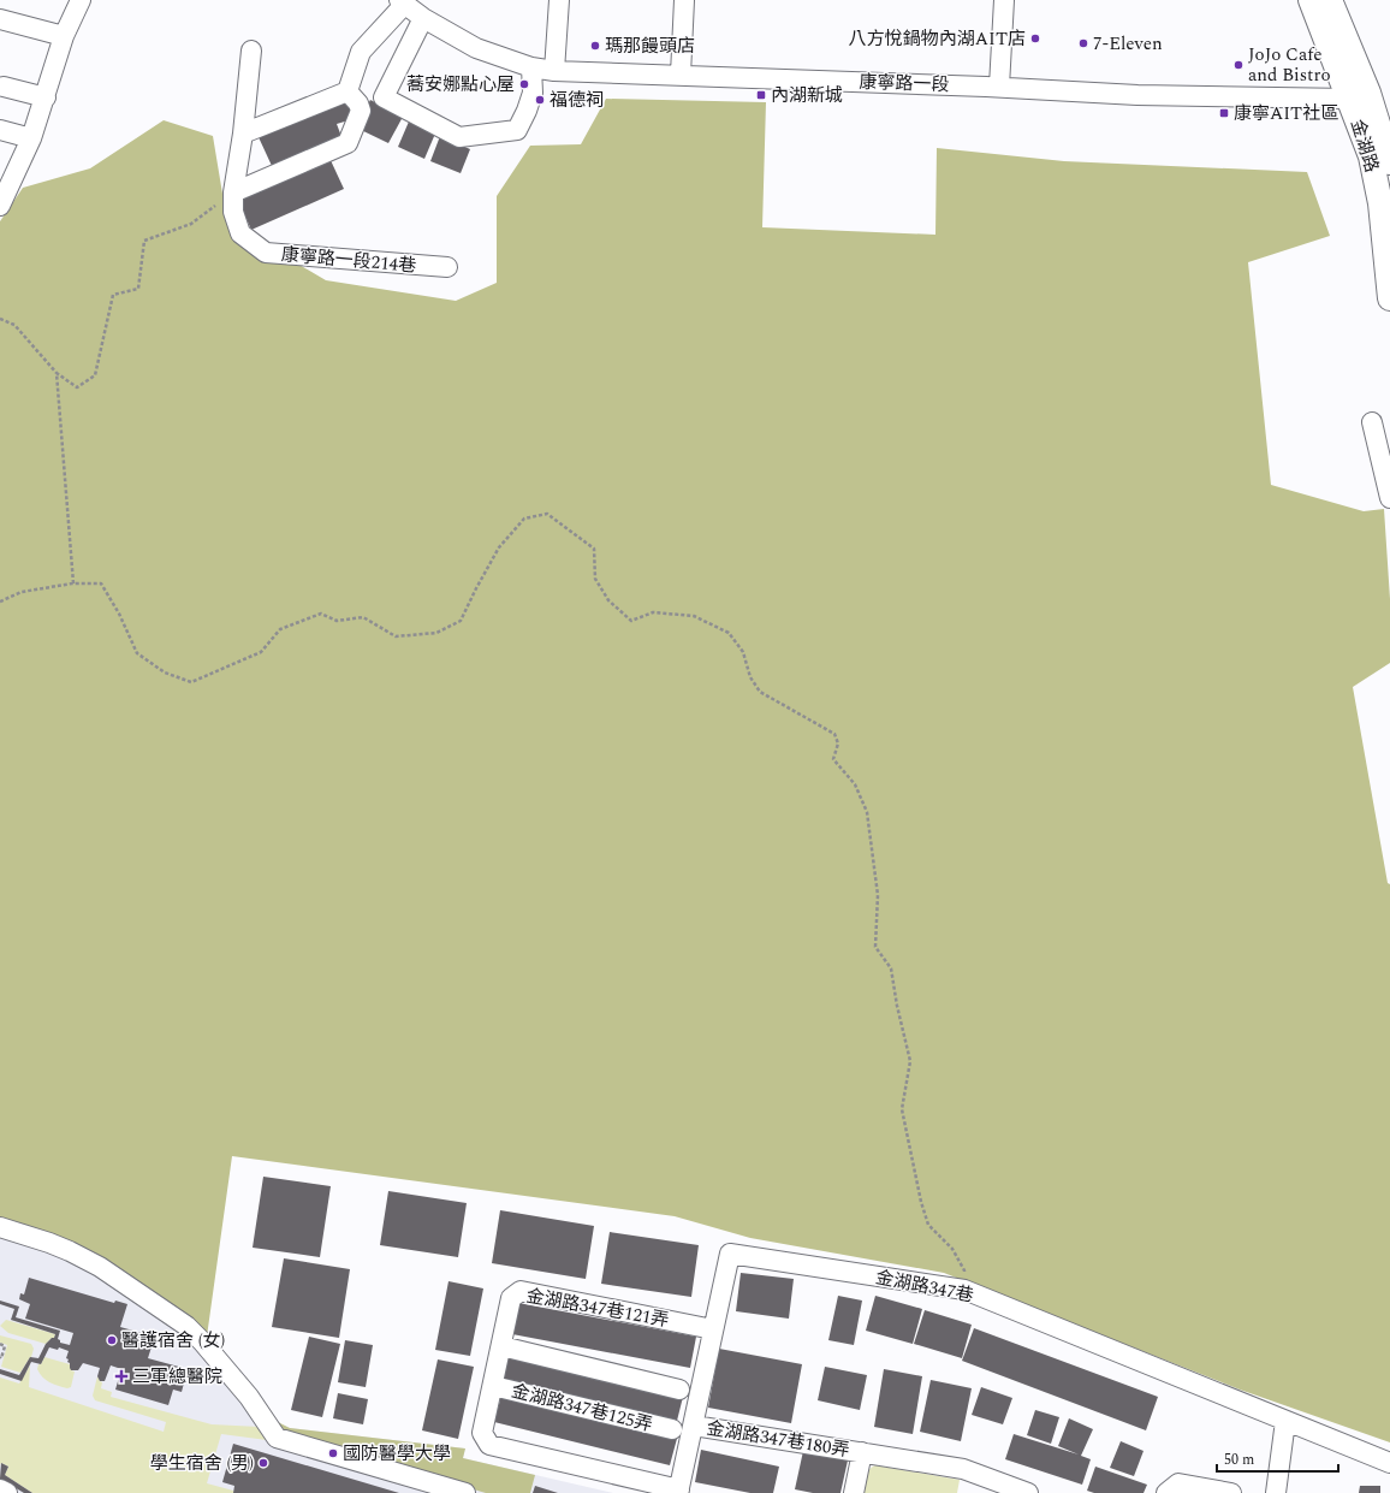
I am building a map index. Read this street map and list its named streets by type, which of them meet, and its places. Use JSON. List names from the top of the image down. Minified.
{"streets":{"main road":["金湖路"],"street":["康寧路一段","康寧路一段214巷","金湖路347巷","金湖路347巷121弄","金湖路347巷125弄","金湖路347巷180弄"]},"crossings":[["康寧路一段","金湖路"],["金湖路347巷","金湖路347巷121弄"],["金湖路347巷","金湖路347巷180弄"],["金湖路347巷121弄","金湖路347巷125弄"]],"places":{"other":["八方悅鍋物內湖AIT店","7-Eleven","瑪那饅頭店","JoJo Cafe and Bistro","蕎安娜點心屋","福德祠","醫護宿舍 (女)","國防醫學大學","學生宿舍 (男)"],"transit":["內湖新城","康寧AIT社區"],"health":["三軍總醫院"]},"scale_bar":"50 m"}
